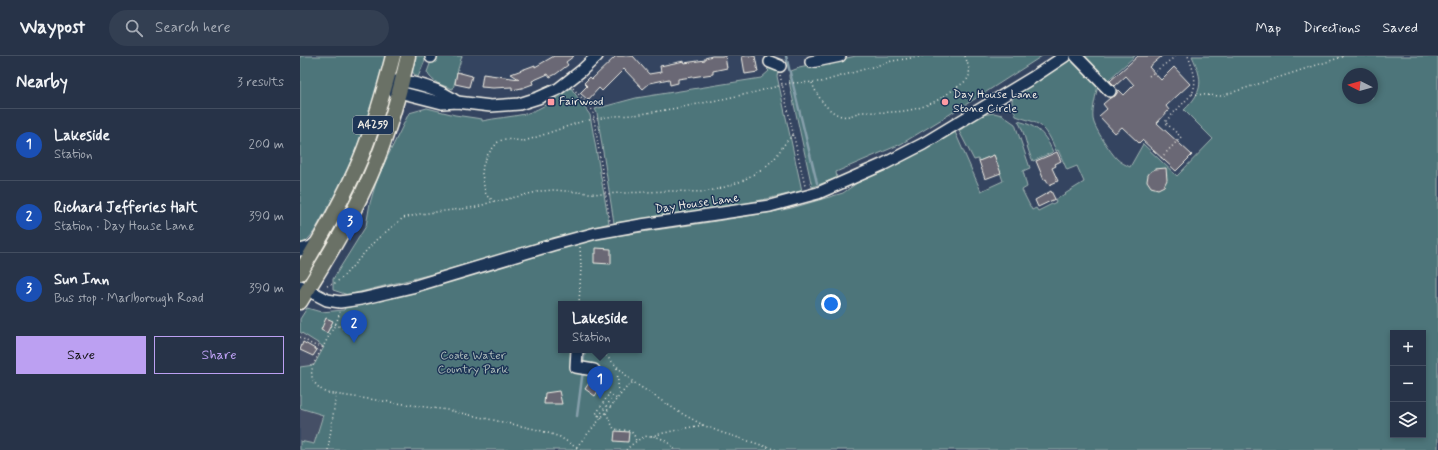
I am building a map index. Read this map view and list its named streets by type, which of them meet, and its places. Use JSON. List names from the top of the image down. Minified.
{"streets":{"main road":["A4259"],"street":["Day House Lane"]},"crossings":[["A4259","Day House Lane"]],"parks":["Coate Water Country Park"],"places":{"transit":["Fairwood"],"other":["Day House Lane Stone Circle"]},"north":"left","page":{"header":"Waypost","search":"Search here","nav":["Map","Directions","Saved"],"heading":["Nearby","3 results"],"list":[{"mark":"1","name":"Lakeside","note":"Station","value":"200 m"},{"mark":"2","name":"Richard Jefferies Halt","note":"Station · Day House Lane","value":"390 m"},{"mark":"3","name":"Sun Inn","note":"Bus stop · Marlborough Road","value":"390 m"}],"pins":["3","2","1"],"popup":["Lakeside","Station"],"buttons":["Save","Share"],"map_buttons":["+","−"]}}
